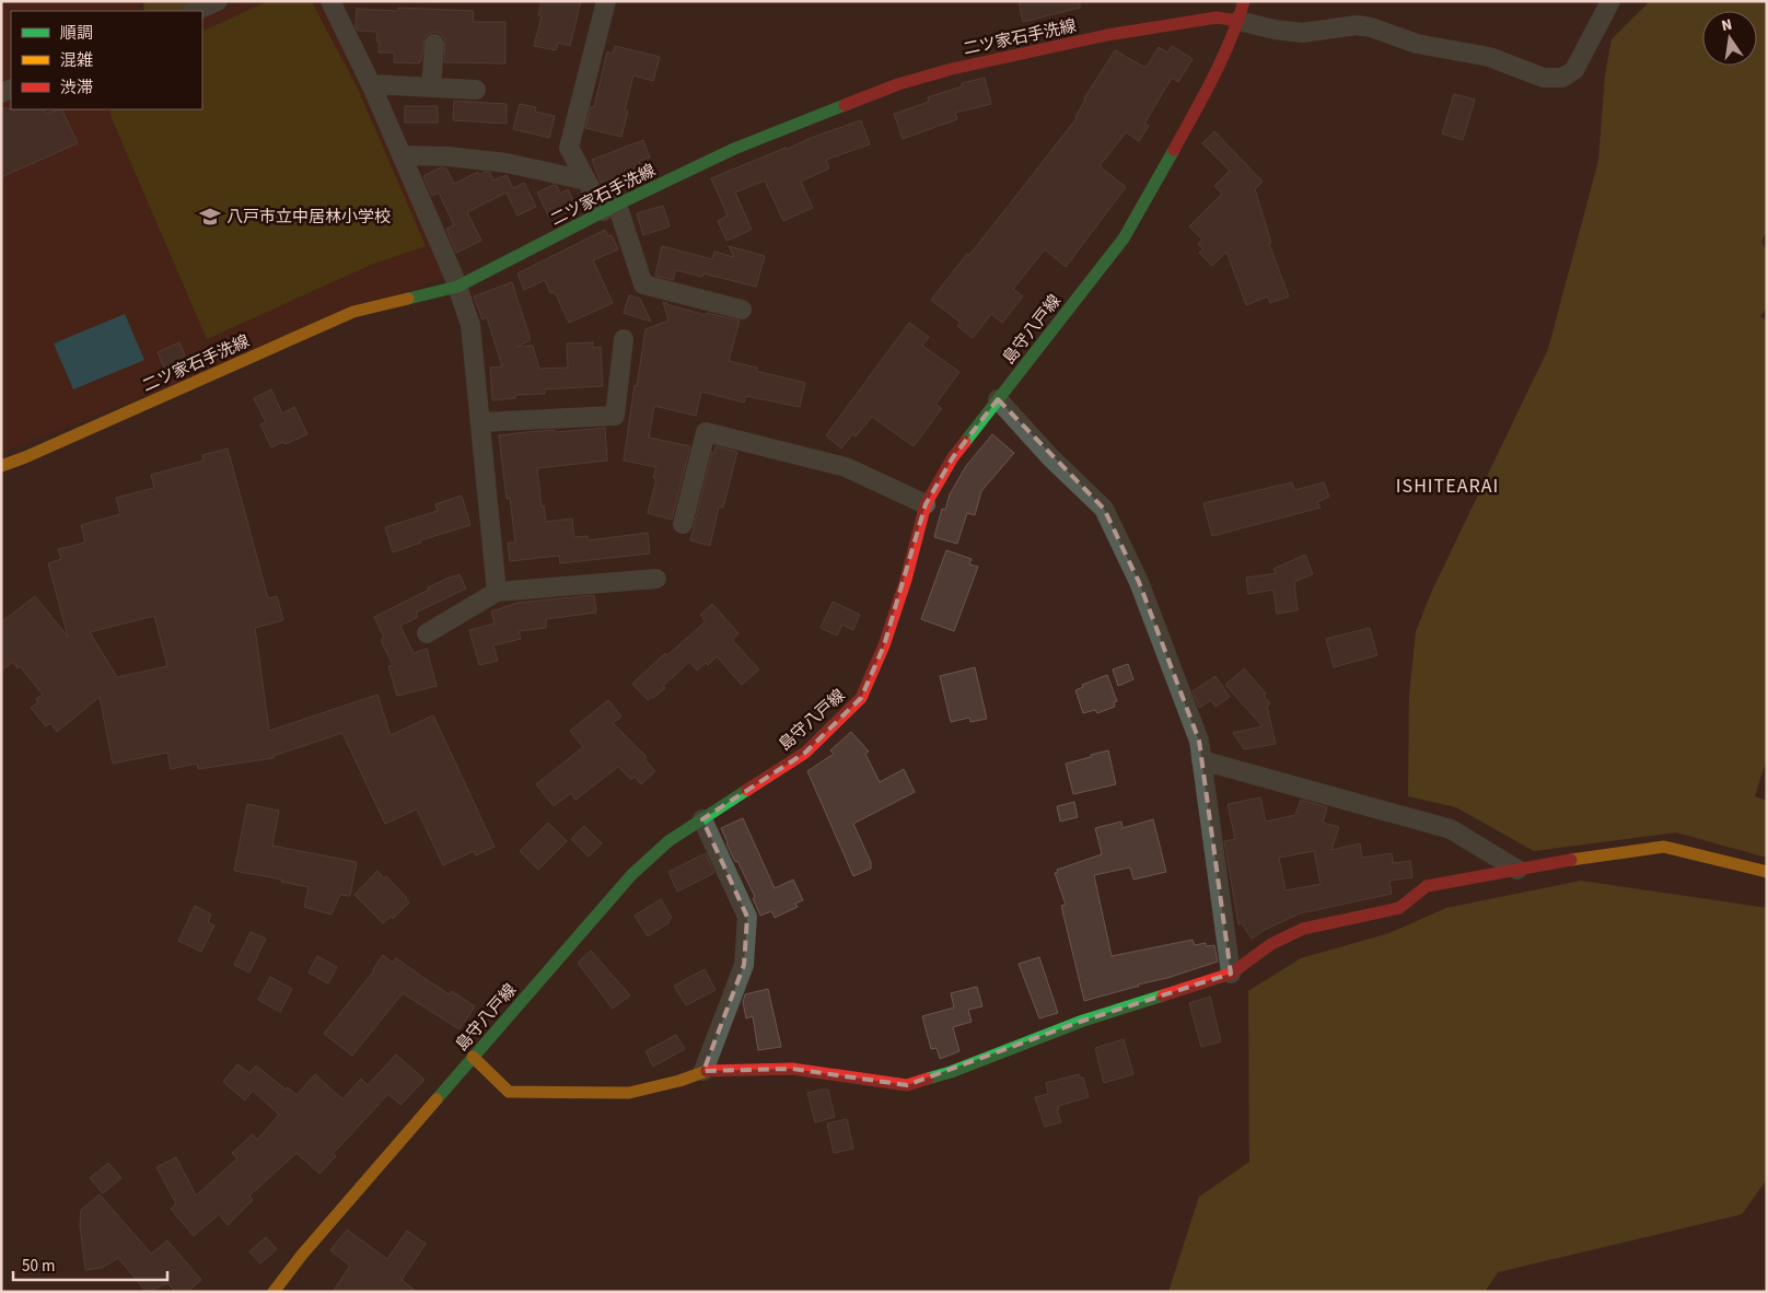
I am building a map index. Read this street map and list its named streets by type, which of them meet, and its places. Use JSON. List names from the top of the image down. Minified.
{"streets":{"street":["二ツ家石手洗線","島守八戸線"]},"crossings":[["二ツ家石手洗線","島守八戸線"]],"districts":["ISHITEARAI"],"places":{"school or university":["八戸市立中居林小学校"]},"legend":["順調","混雑","渋滞"],"scale_bar":"50 m","north":"top"}
